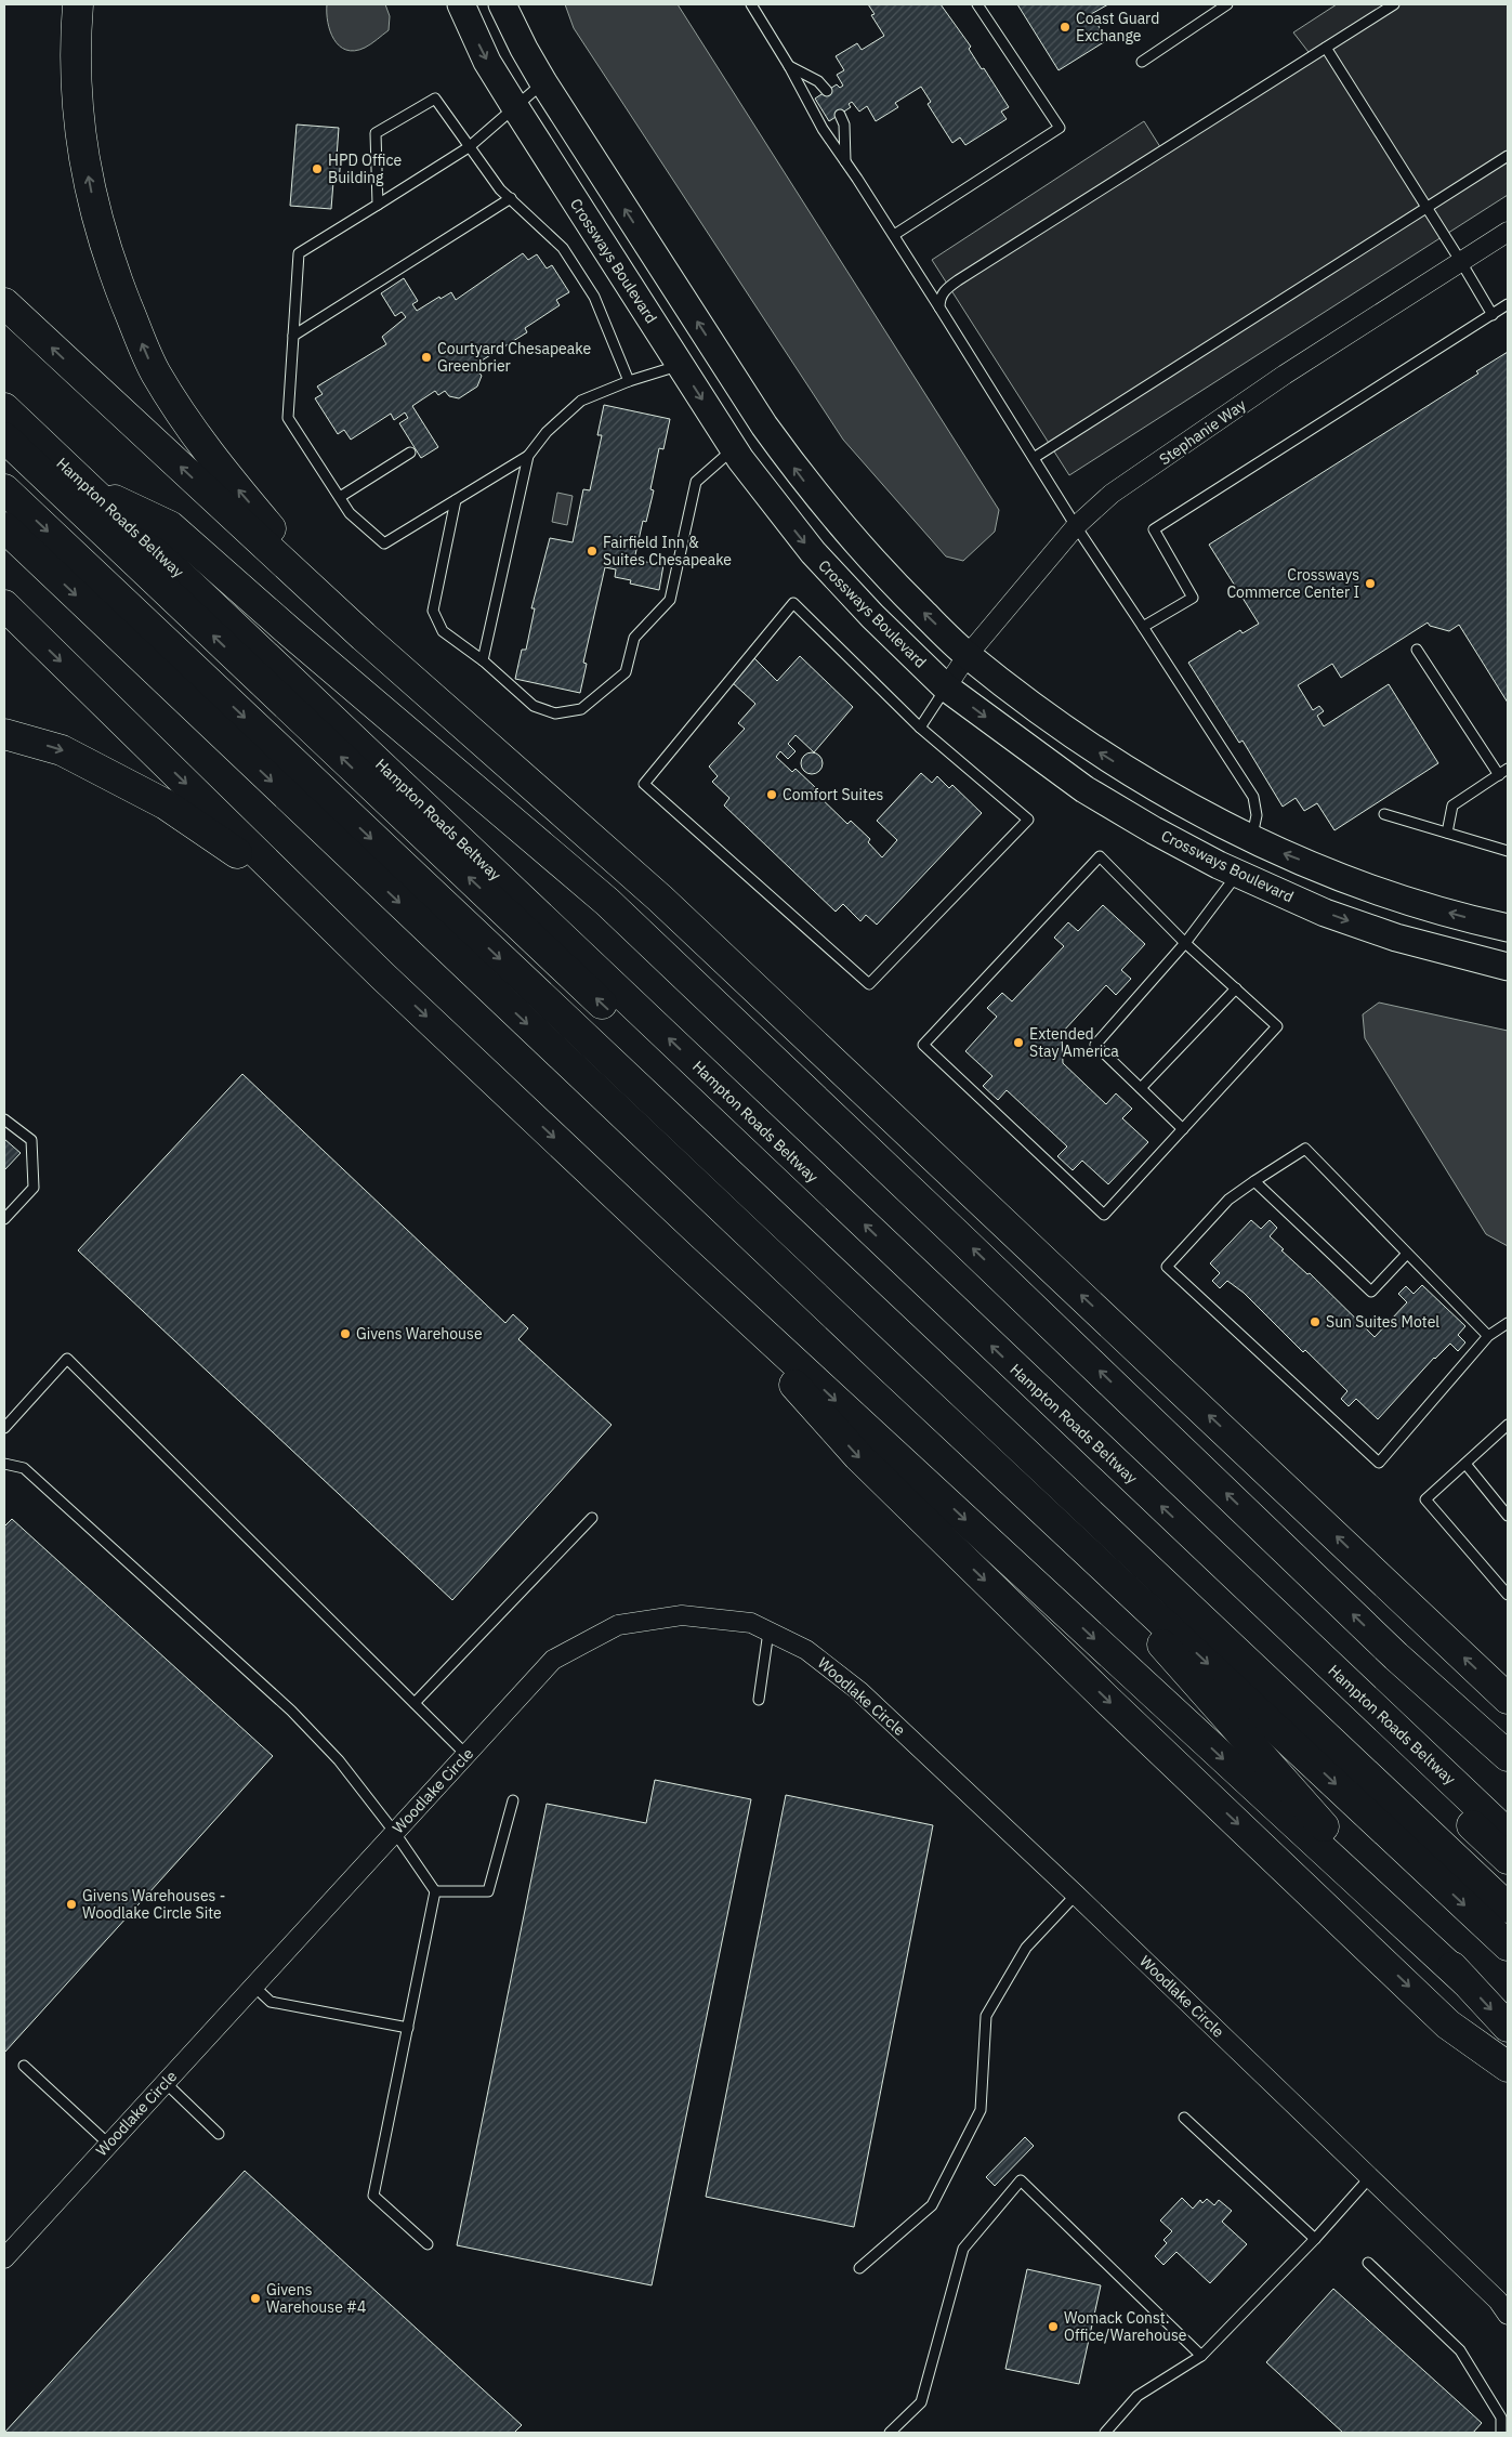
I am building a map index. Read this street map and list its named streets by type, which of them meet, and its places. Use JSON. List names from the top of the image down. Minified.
{"streets":{"highway":["Hampton Roads Beltway"],"street":["Crossways Boulevard","Stephanie Way","Woodlake Circle"]},"crossings":[["Crossways Boulevard","Stephanie Way"]],"places":["Coast Guard Exchange","HPD Office Building","Courtyard Chesapeake Greenbrier","Fairfield Inn & Suites Chesapeake","Crossways Commerce Center I","Comfort Suites","Extended Stay America","Sun Suites Motel","Givens Warehouse","Givens Warehouses - Woodlake Circle Site","Givens Warehouse #4","Womack Const. Office/Warehouse"]}
